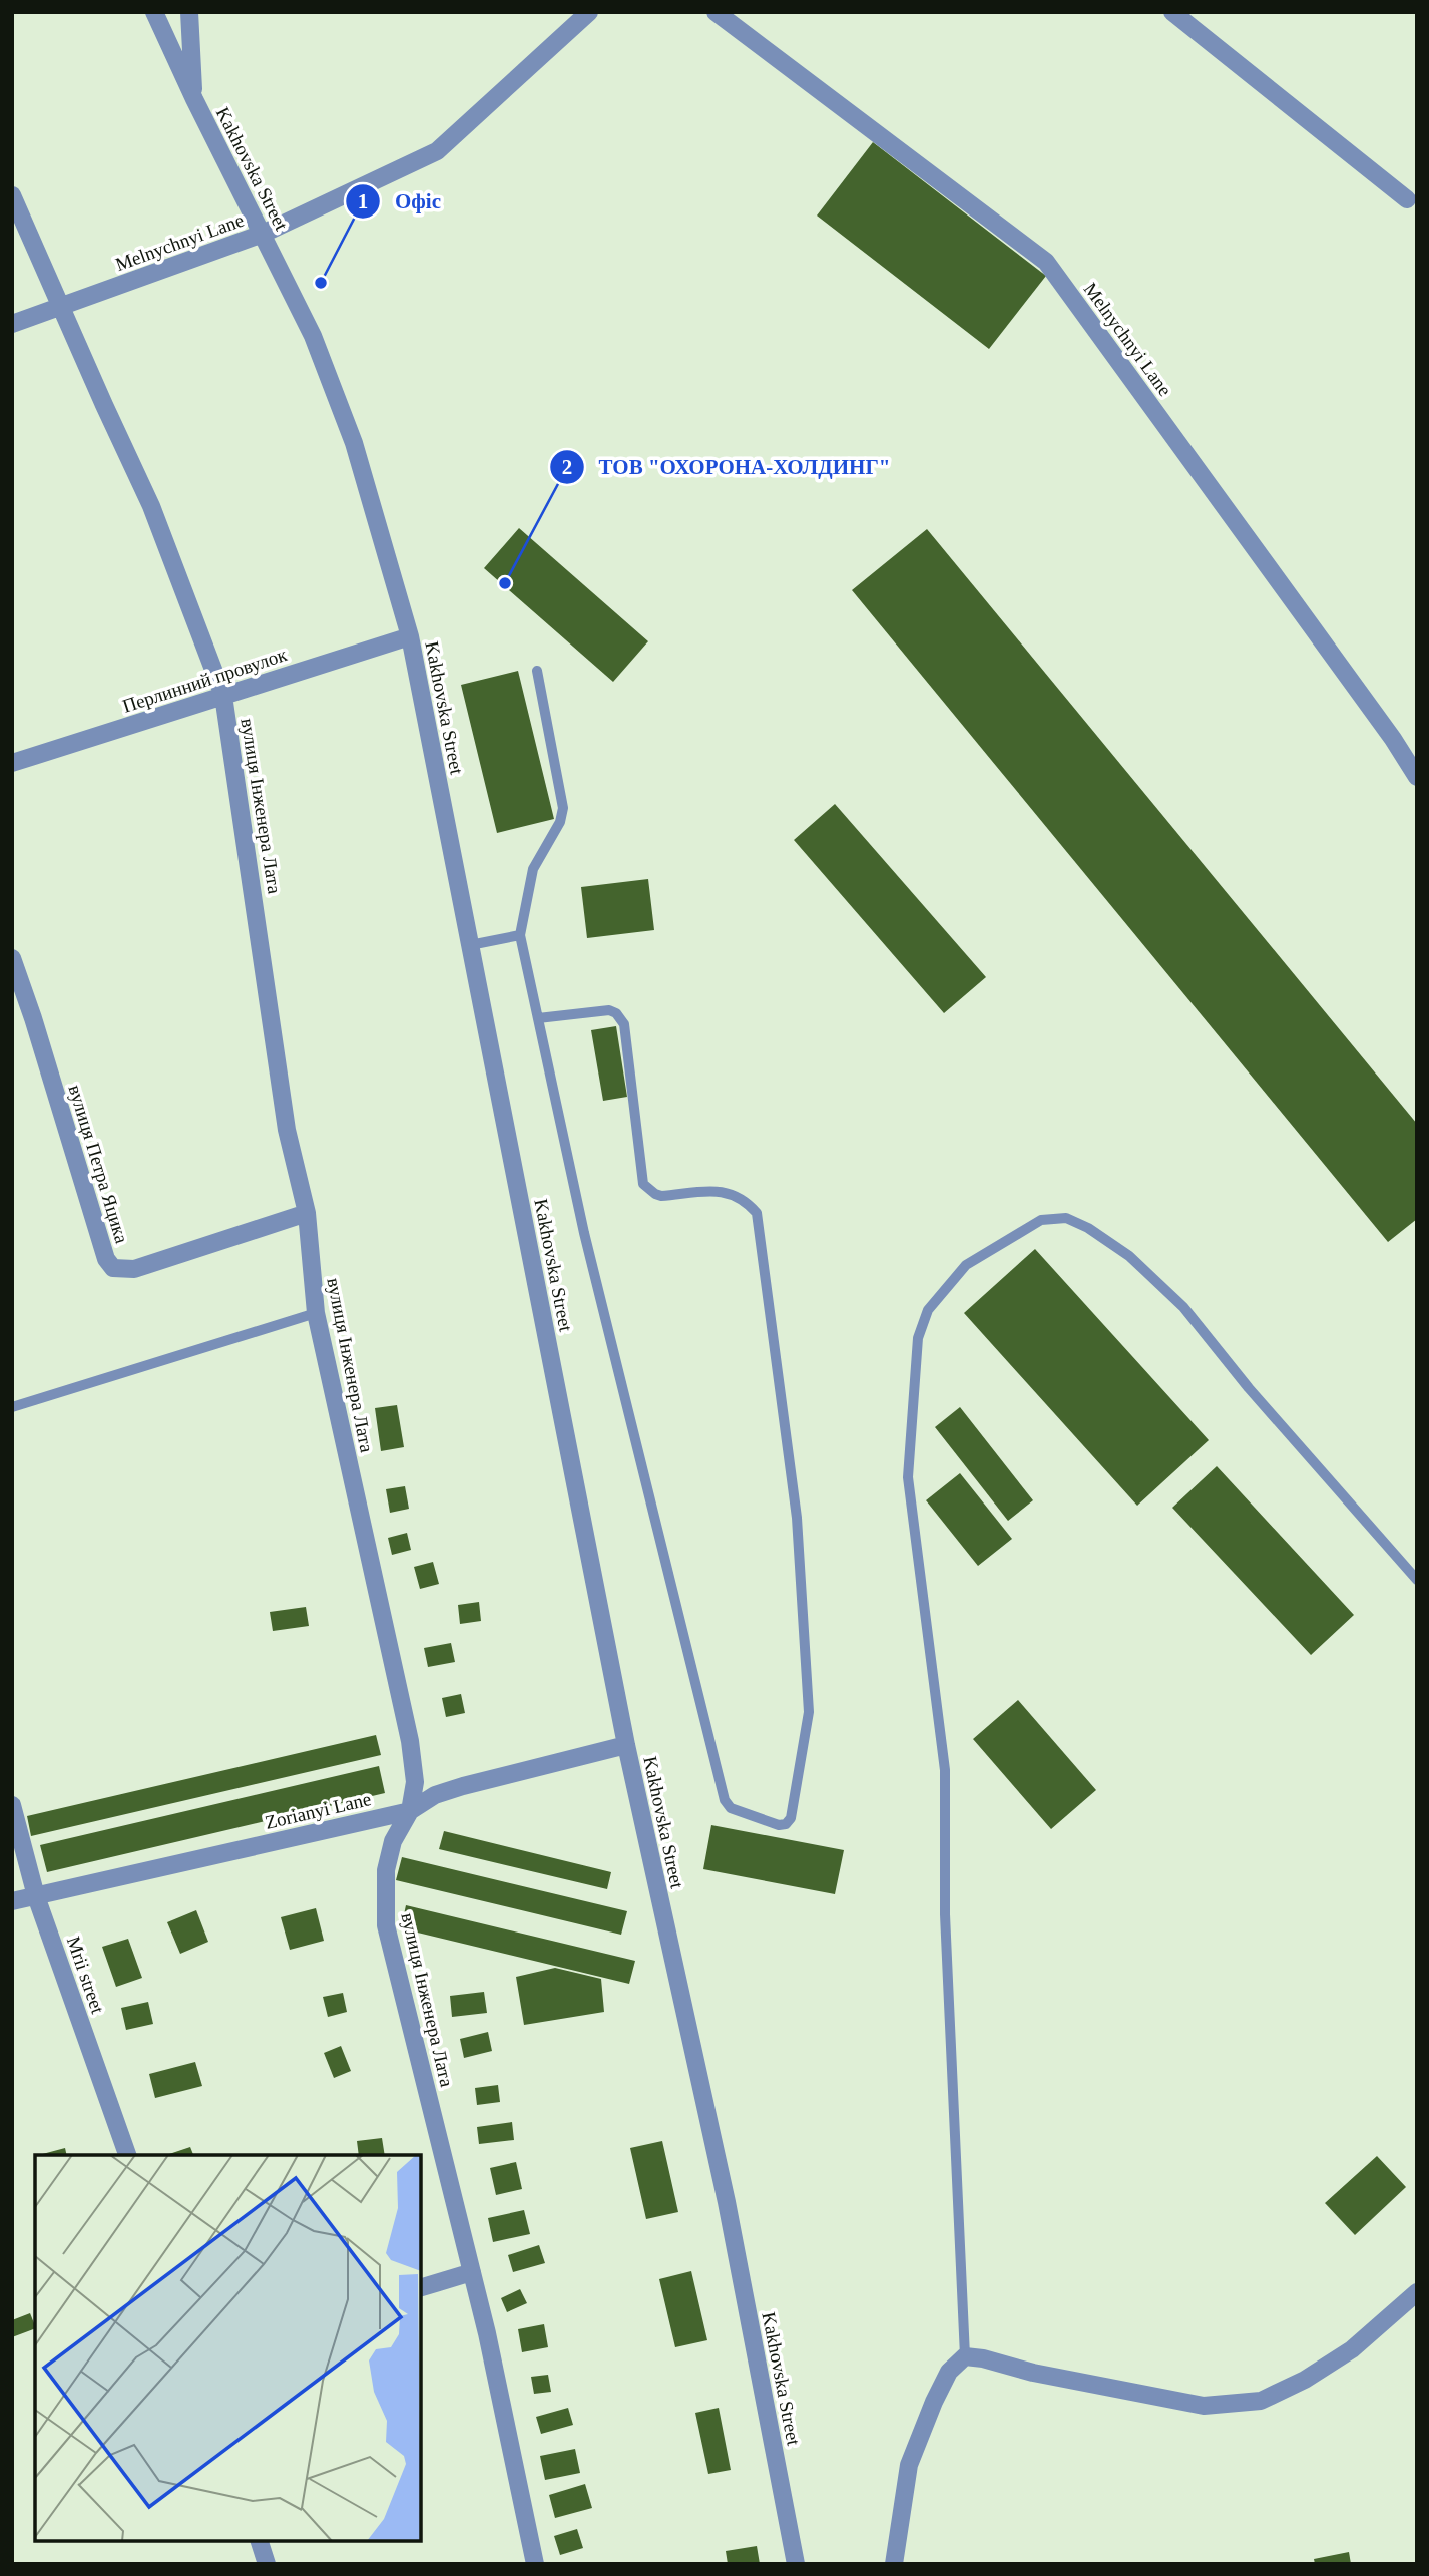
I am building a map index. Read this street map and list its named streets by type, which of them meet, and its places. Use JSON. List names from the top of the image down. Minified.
{"streets":{"street":["Kakhovska Street","Melnychnyi Lane","Перлинний провулок","вулиця Інженера Лата","вулиця Петра Яцика","Zorianyi Lane","Mrii street"]},"crossings":[["Kakhovska Street","Melnychnyi Lane"],["Kakhovska Street","Перлинний провулок"],["Kakhovska Street","Zorianyi Lane"],["Melnychnyi Lane","вулиця Інженера Лата"],["Перлинний провулок","вулиця Інженера Лата"],["вулиця Інженера Лата","вулиця Петра Яцика"],["вулиця Інженера Лата","Zorianyi Lane"],["Zorianyi Lane","Mrii street"]],"places":["Офіс","ТОВ \"ОХОРОНА-ХОЛДИНГ\""]}
